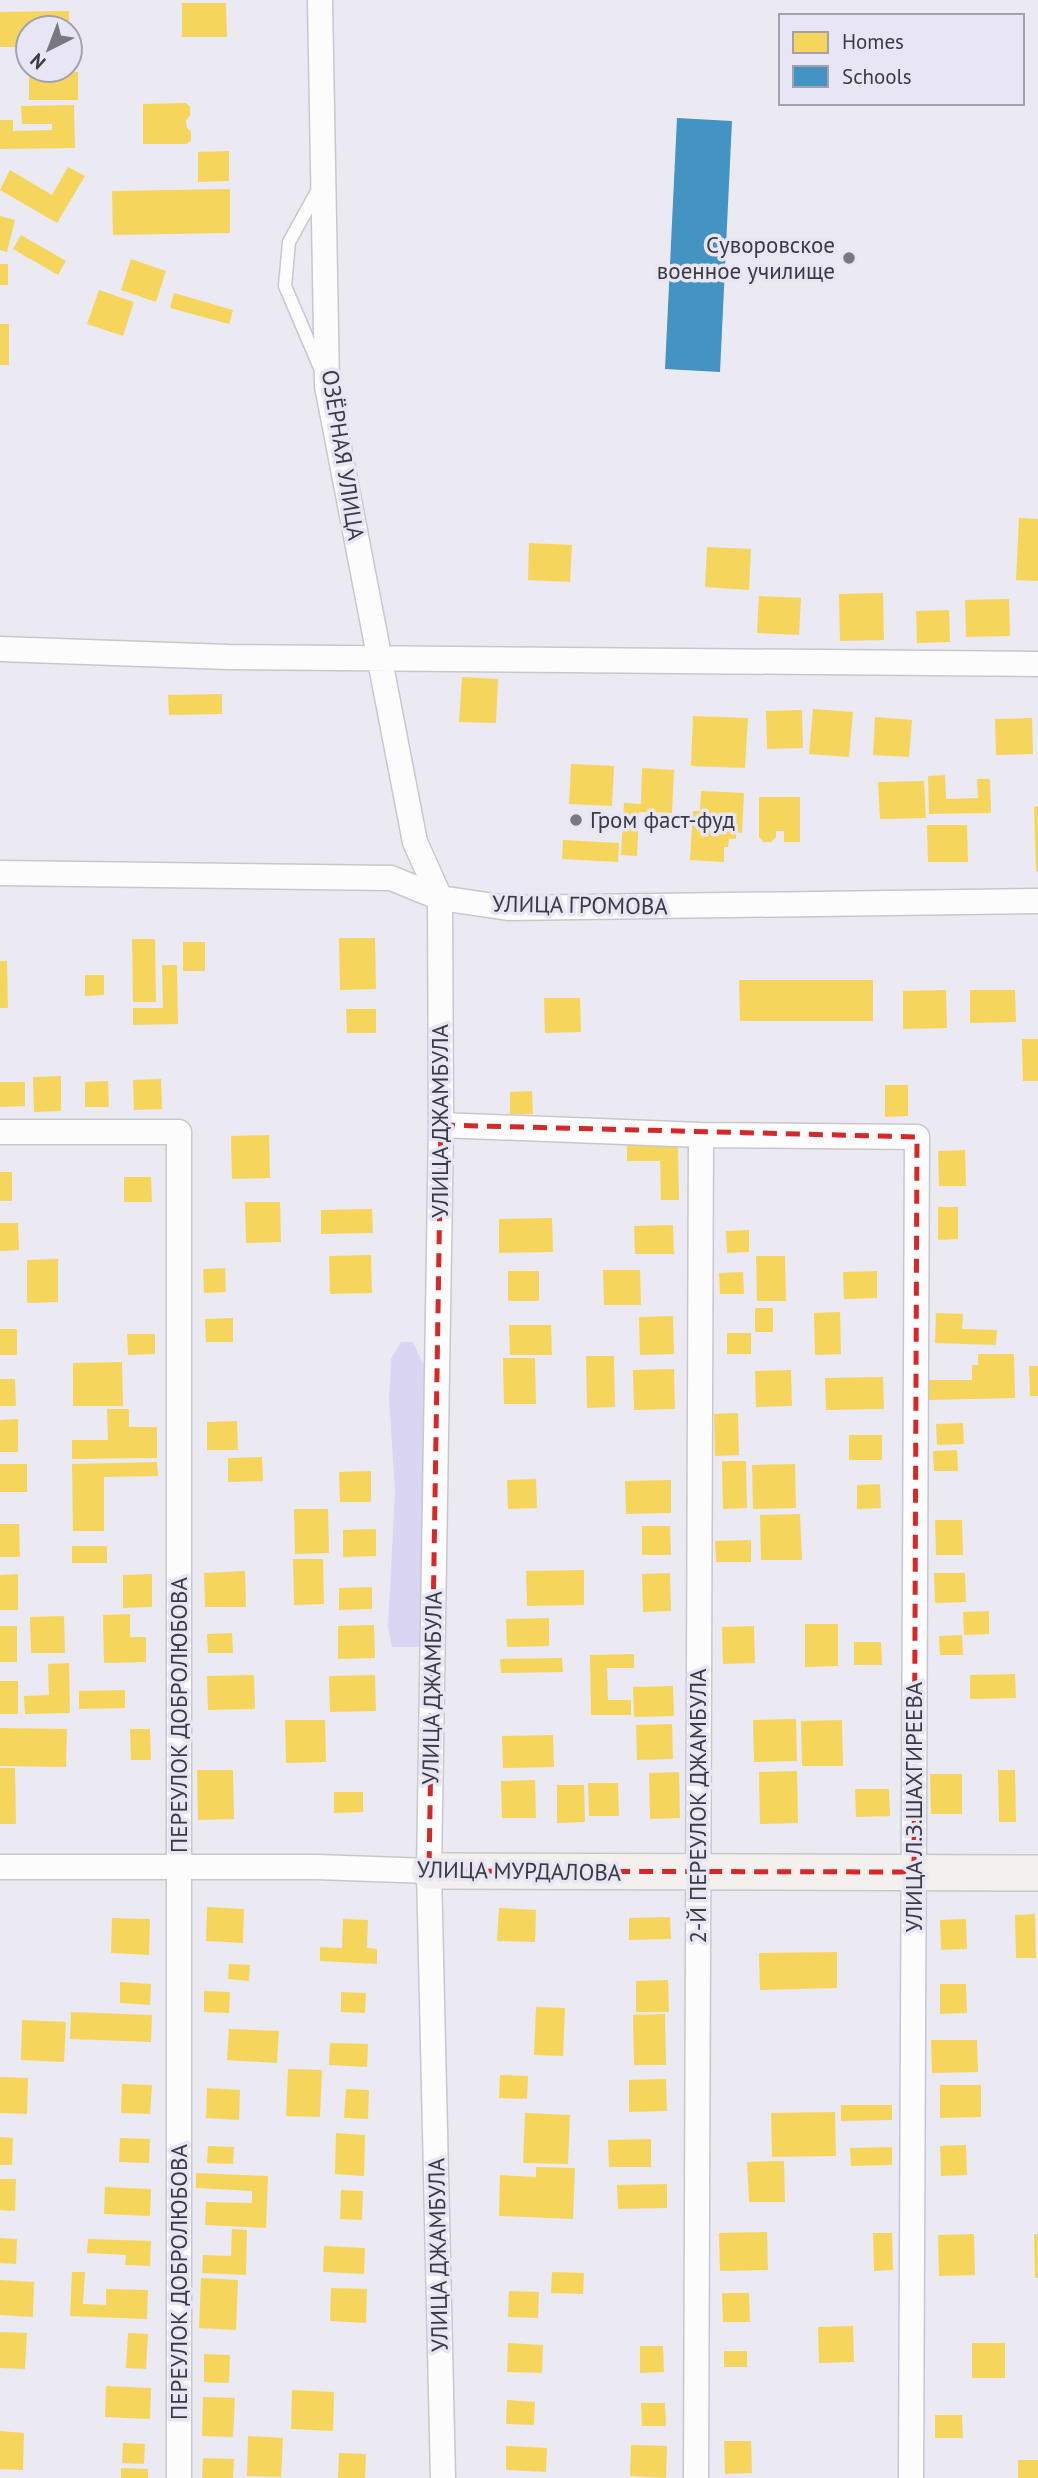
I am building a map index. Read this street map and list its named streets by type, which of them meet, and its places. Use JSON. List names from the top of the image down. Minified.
{"streets":{"street":["ОЗЁРНАЯ УЛИЦА","УЛИЦА ГРОМОВА","УЛИЦА ДЖАМБУЛА","ПЕРЕУЛОК ДОБРОЛЮБОВА","2-Й ПЕРЕУЛОК ДЖАМБУЛА","УЛИЦА Л.З.ШАХГИРЕЕВА","УЛИЦА МУРДАЛОВА"]},"crossings":[["ОЗЁРНАЯ УЛИЦА","УЛИЦА ГРОМОВА"],["ОЗЁРНАЯ УЛИЦА","УЛИЦА ДЖАМБУЛА"],["УЛИЦА ГРОМОВА","УЛИЦА ДЖАМБУЛА"],["УЛИЦА ДЖАМБУЛА","УЛИЦА МУРДАЛОВА"],["ПЕРЕУЛОК ДОБРОЛЮБОВА","УЛИЦА МУРДАЛОВА"],["2-Й ПЕРЕУЛОК ДЖАМБУЛА","УЛИЦА Л.З.ШАХГИРЕЕВА"],["2-Й ПЕРЕУЛОК ДЖАМБУЛА","УЛИЦА МУРДАЛОВА"],["УЛИЦА Л.З.ШАХГИРЕЕВА","УЛИЦА МУРДАЛОВА"]],"places":["Суворовское военное училище","Гром фаст-фуд"],"legend":["Homes","Schools"],"north":"bottom left"}
